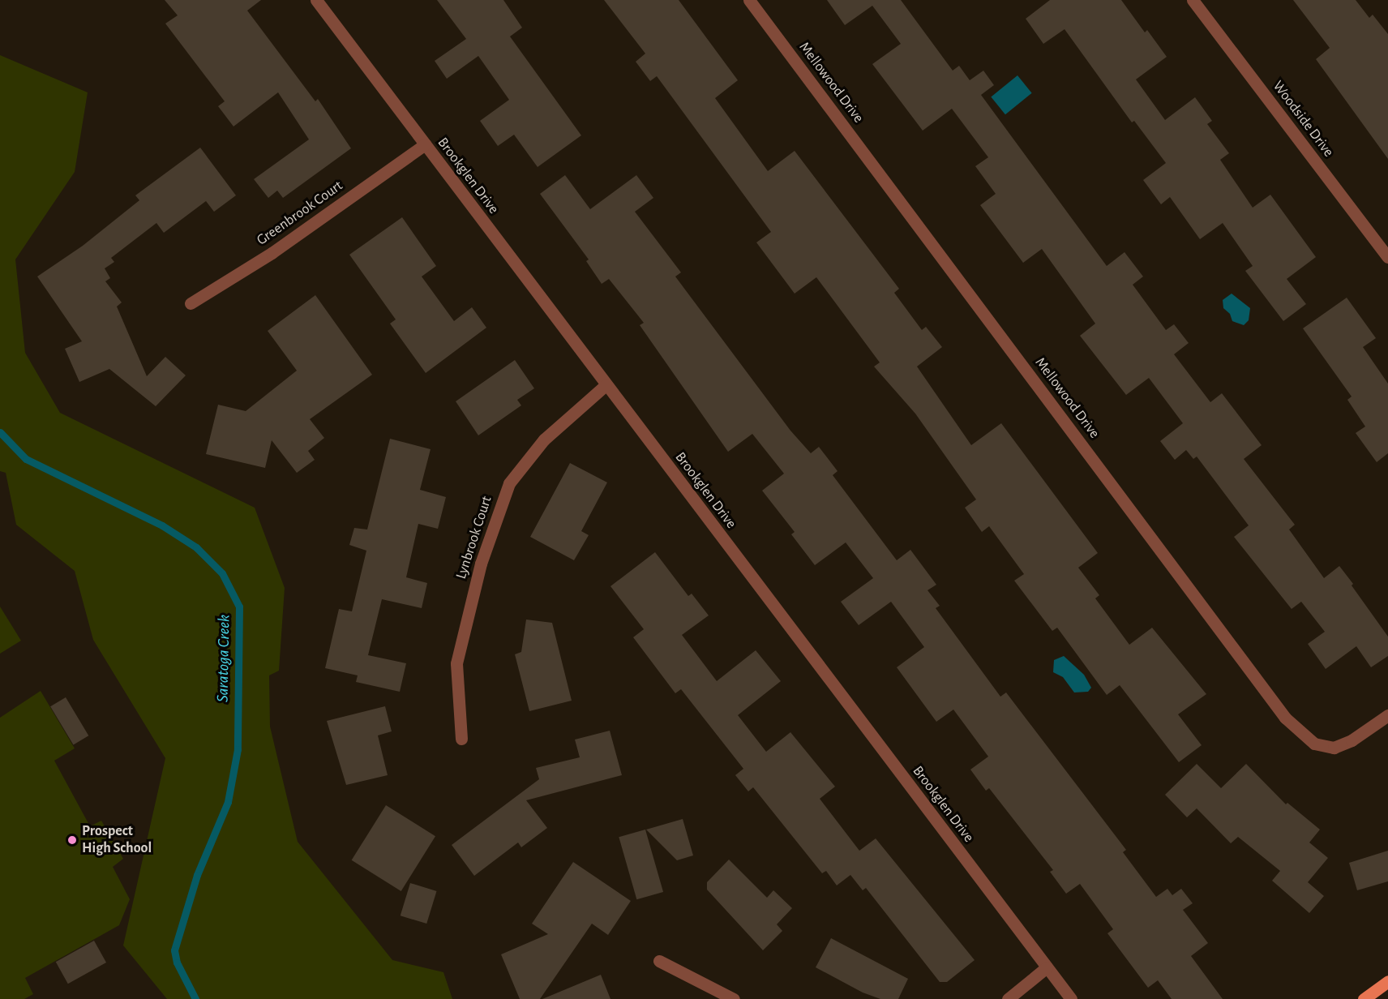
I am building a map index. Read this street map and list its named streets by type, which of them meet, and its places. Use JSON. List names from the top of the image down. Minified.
{"streets":{"street":["Mellowood Drive","Woodside Drive","Brookglen Drive","Greenbrook Court","Lynbrook Court"]},"crossings":[["Brookglen Drive","Greenbrook Court"],["Brookglen Drive","Lynbrook Court"]],"water":["Saratoga Creek"],"places":["Prospect High School"]}
